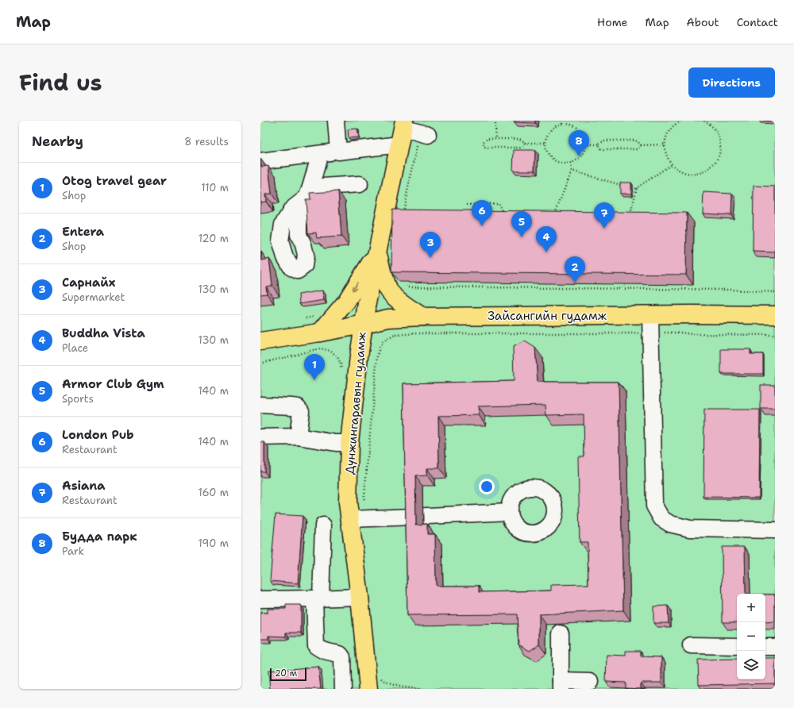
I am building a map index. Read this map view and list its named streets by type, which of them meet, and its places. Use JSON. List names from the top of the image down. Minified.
{"streets":{"main road":["Зайсангийн гудамж","Дүнжингаравын гудамж"]},"crossings":[["Зайсангийн гудамж","Дүнжингаравын гудамж"]],"scale_bar":"20 m","page":{"header":"Map","nav":["Home","Map","About","Contact"],"title":"Find us","buttons":"Directions","heading":["Nearby","8 results"],"pins":["8","6","7","5","4","3","2","1"],"list":[{"mark":"1","name":"Otog travel gear","note":"Shop","value":"110 m"},{"mark":"2","name":"Entera","note":"Shop","value":"120 m"},{"mark":"3","name":"Сарнайх","note":"Supermarket","value":"130 m"},{"mark":"4","name":"Buddha Vista","note":"Place","value":"130 m"},{"mark":"5","name":"Armor Club Gym","note":"Sports","value":"140 m"},{"mark":"6","name":"London Pub","note":"Restaurant","value":"140 m"},{"mark":"7","name":"Asiana","note":"Restaurant","value":"160 m"},{"mark":"8","name":"Будда парк","note":"Park","value":"190 m"}],"map_buttons":["+","−"],"scale":"20 m"}}
